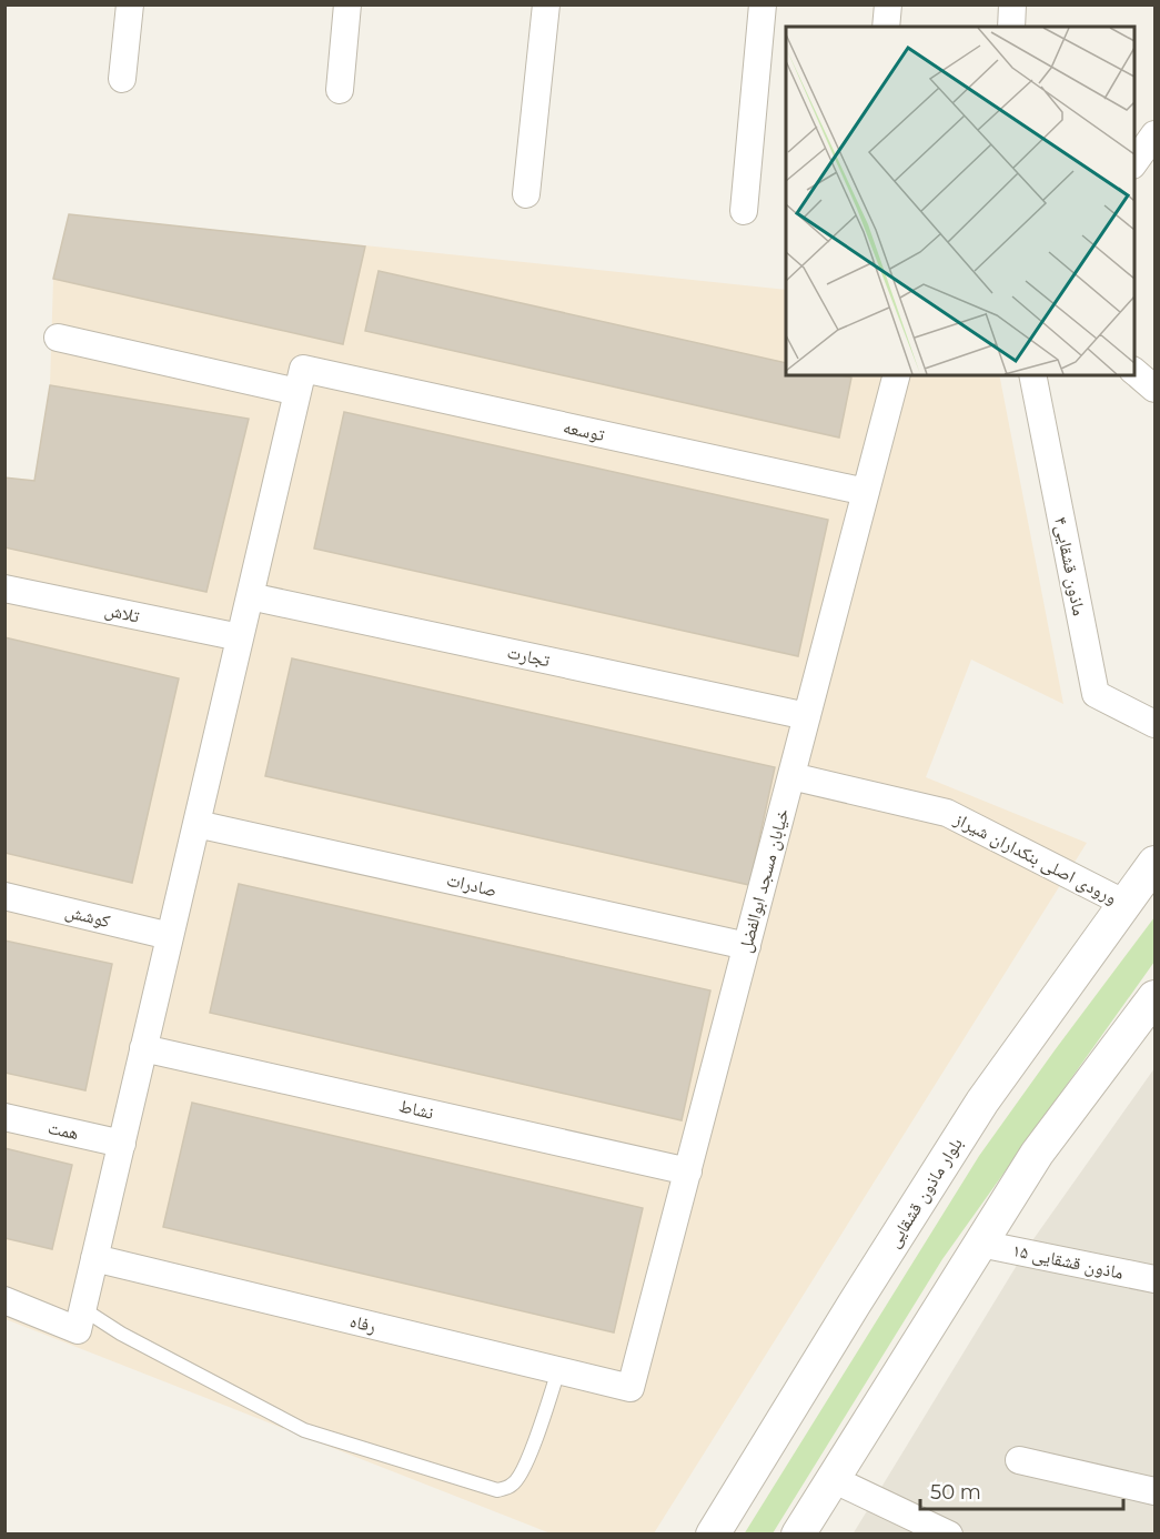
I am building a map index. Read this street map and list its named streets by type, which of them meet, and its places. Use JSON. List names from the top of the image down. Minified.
{"streets":{"street":["توسعه","۴ماذون قشقایی","تلاش","تجارت","ورودی اصلی بنکداران شیراز","خیابان مسجد ابوالفضل","صادرات","کوشش","نشاط","همت","بلوار ماذون قشقایی","ماذون قشقایی ۱۵","رفاه"]},"crossings":[["توسعه","خیابان مسجد ابوالفضل"],["تجارت","خیابان مسجد ابوالفضل"],["ورودی اصلی بنکداران شیراز","خیابان مسجد ابوالفضل"],["ورودی اصلی بنکداران شیراز","بلوار ماذون قشقایی"],["خیابان مسجد ابوالفضل","صادرات"],["خیابان مسجد ابوالفضل","نشاط"],["خیابان مسجد ابوالفضل","رفاه"]],"scale_bar":"50 m"}
